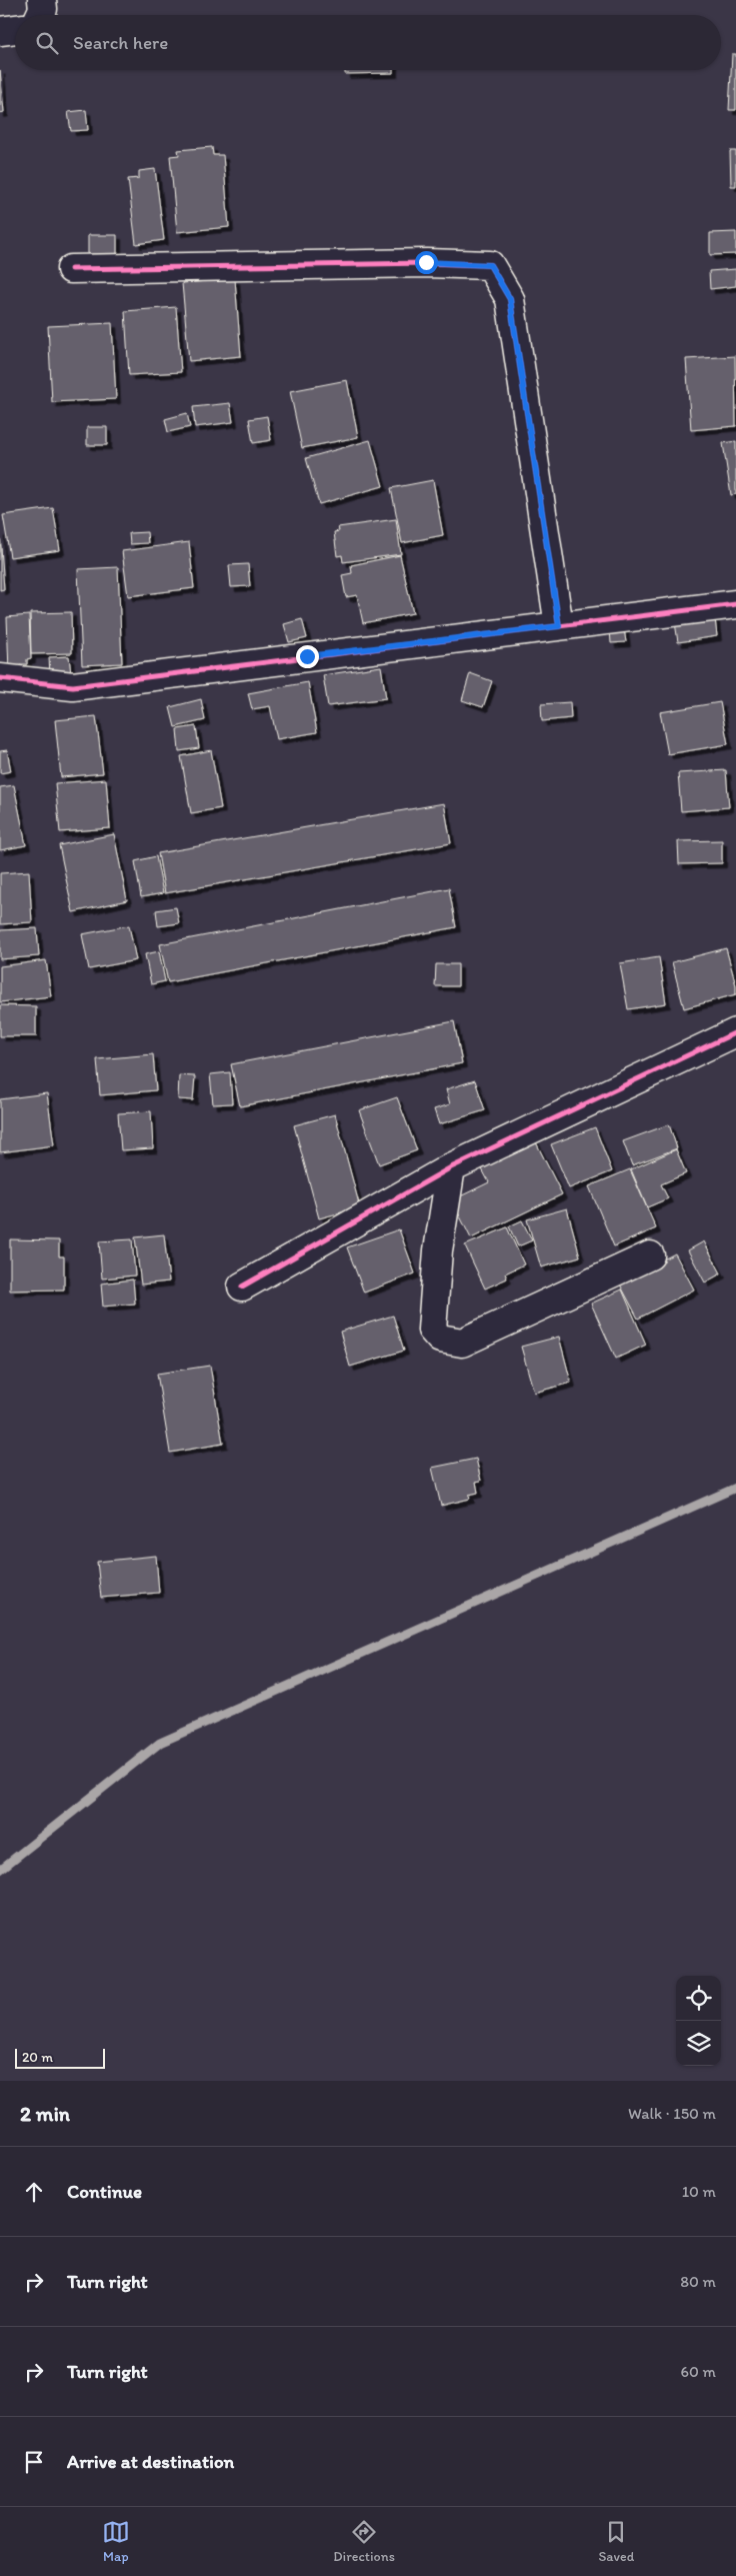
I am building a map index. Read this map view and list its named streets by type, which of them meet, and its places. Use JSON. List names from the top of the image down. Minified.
{"scale_bar":"20 m","page":{"search":"Search here","scale":"20 m","heading":["2 min","Walk · 150 m"],"list":[["Continue","10 m"],["Turn right","80 m"],["Turn right","60 m"],"Arrive at destination"],"nav":["Map","Directions","Saved"]}}
